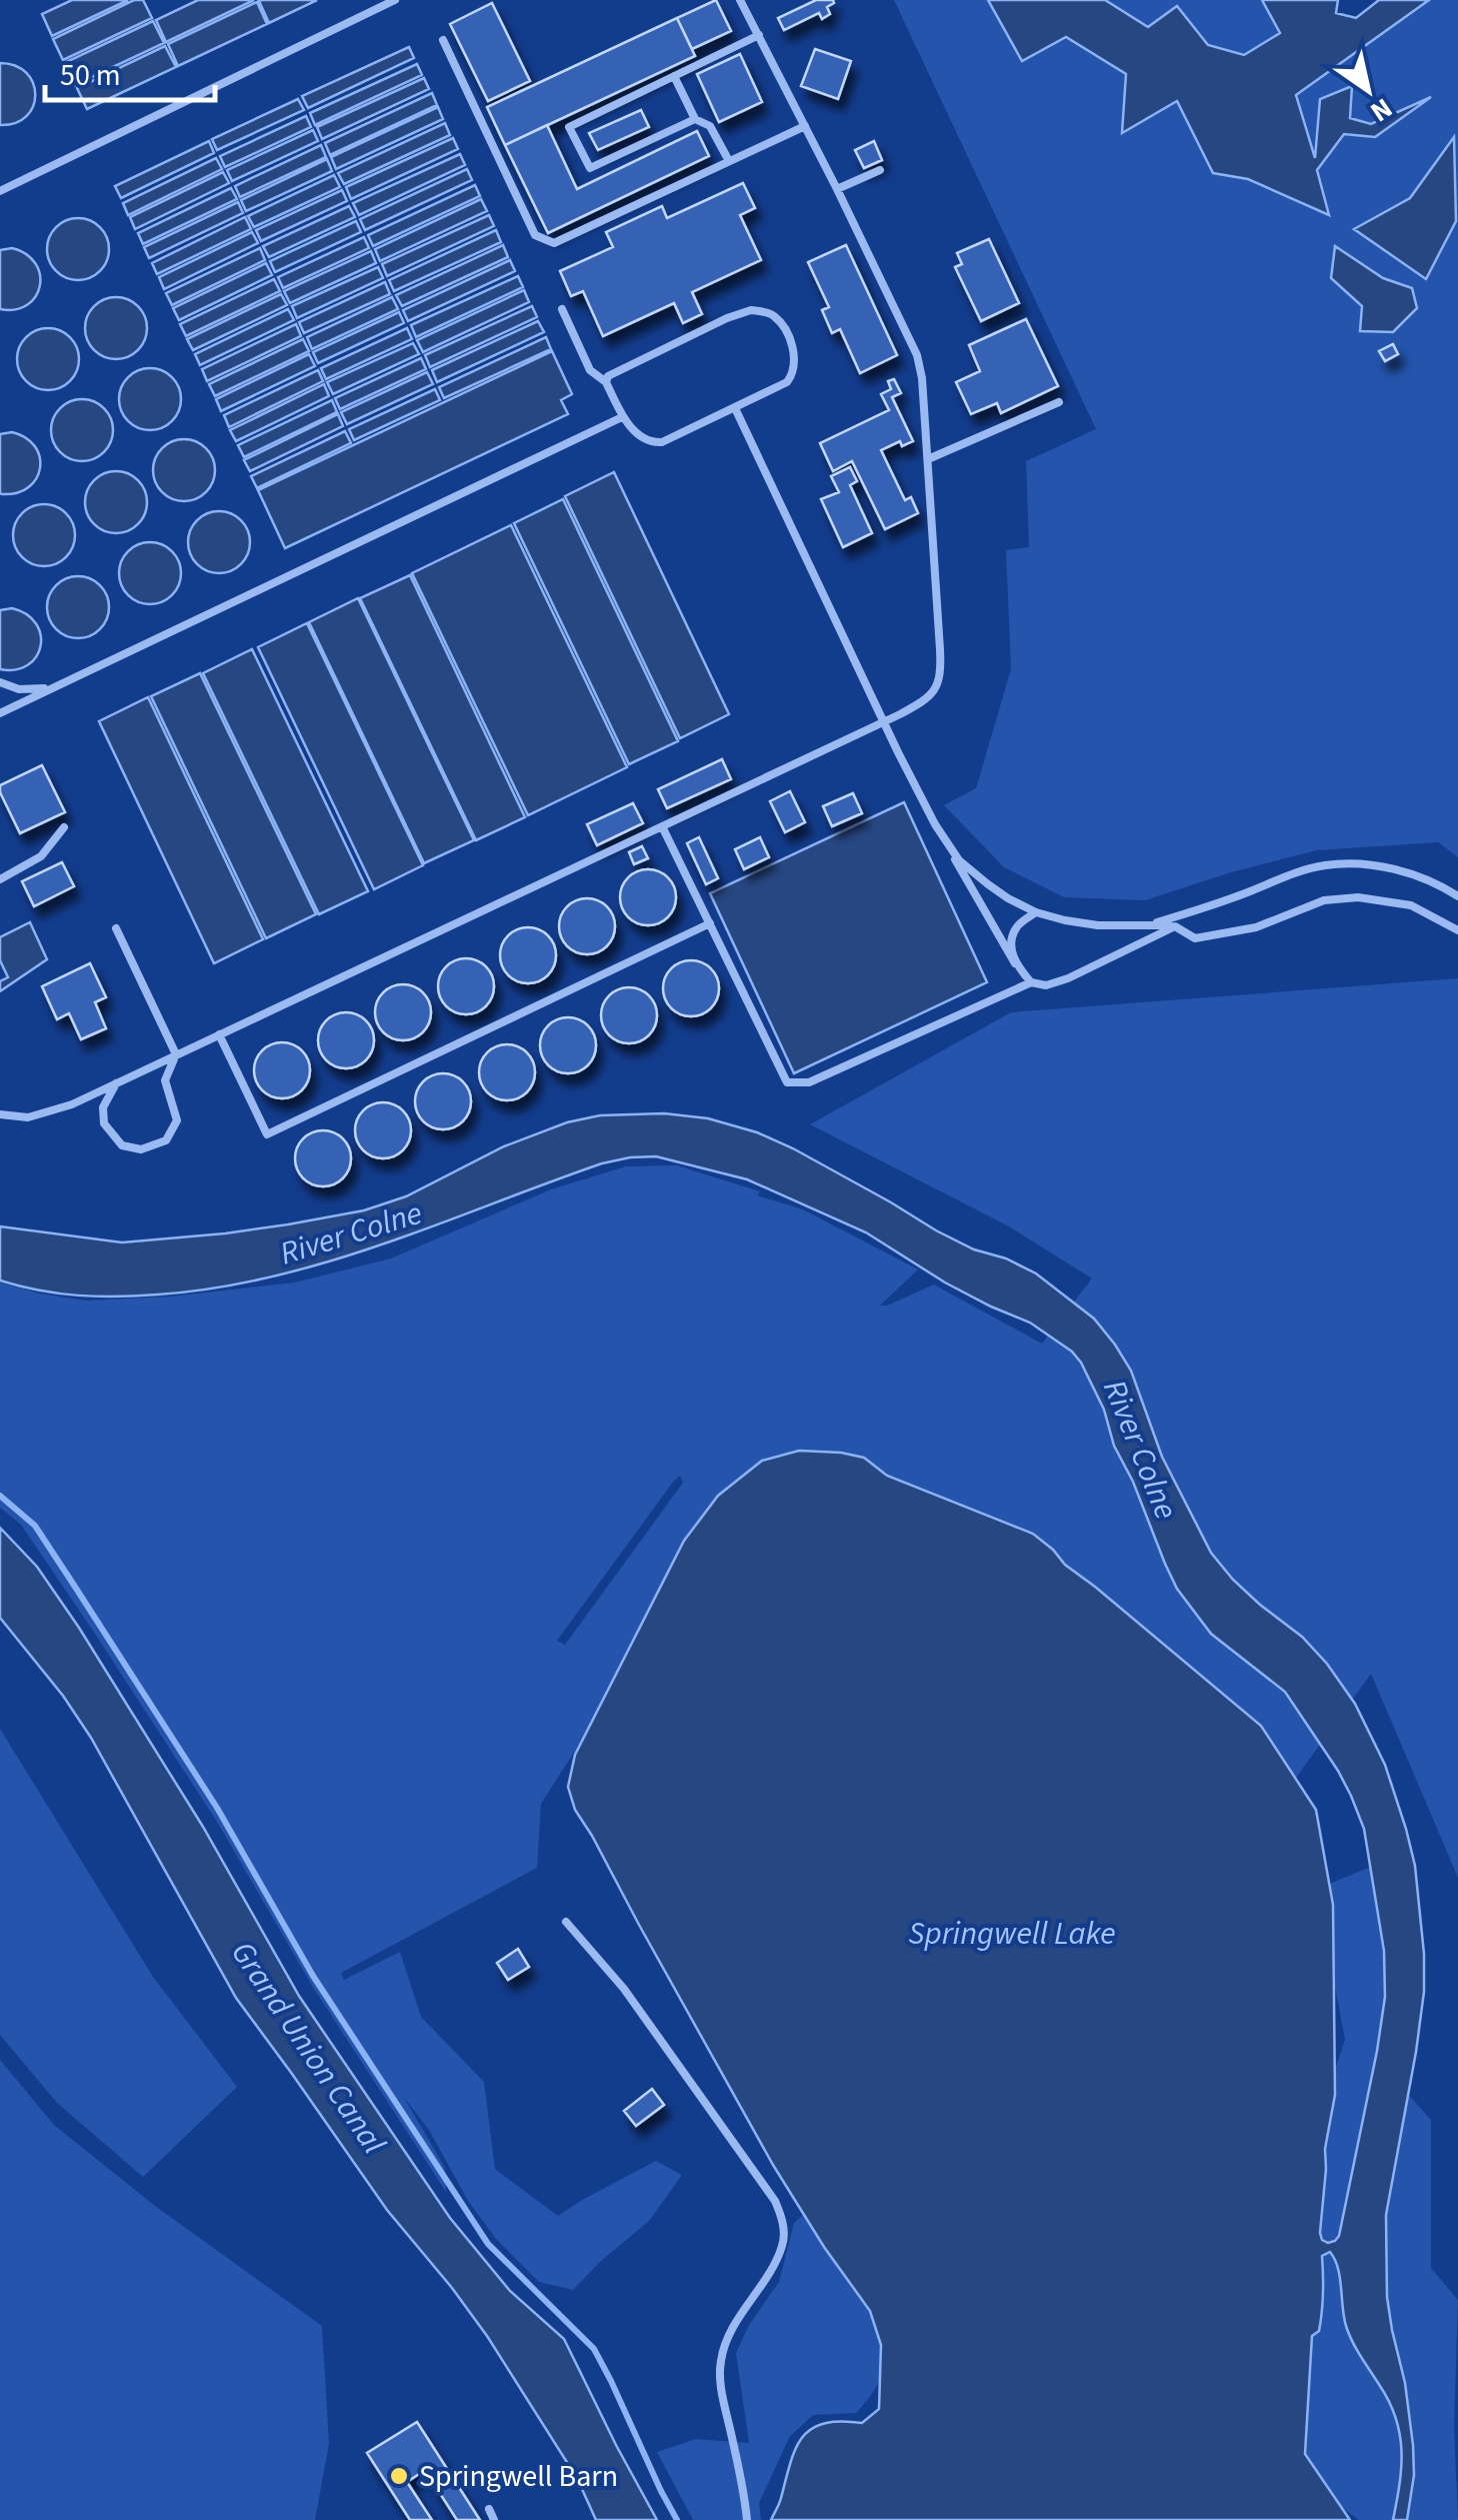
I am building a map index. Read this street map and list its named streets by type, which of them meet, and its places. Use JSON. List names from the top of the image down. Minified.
{"water":["River Colne","Springwell Lake","Grand Union Canal"],"places":["Springwell Barn"],"scale_bar":"50 m","north":"bottom right"}
